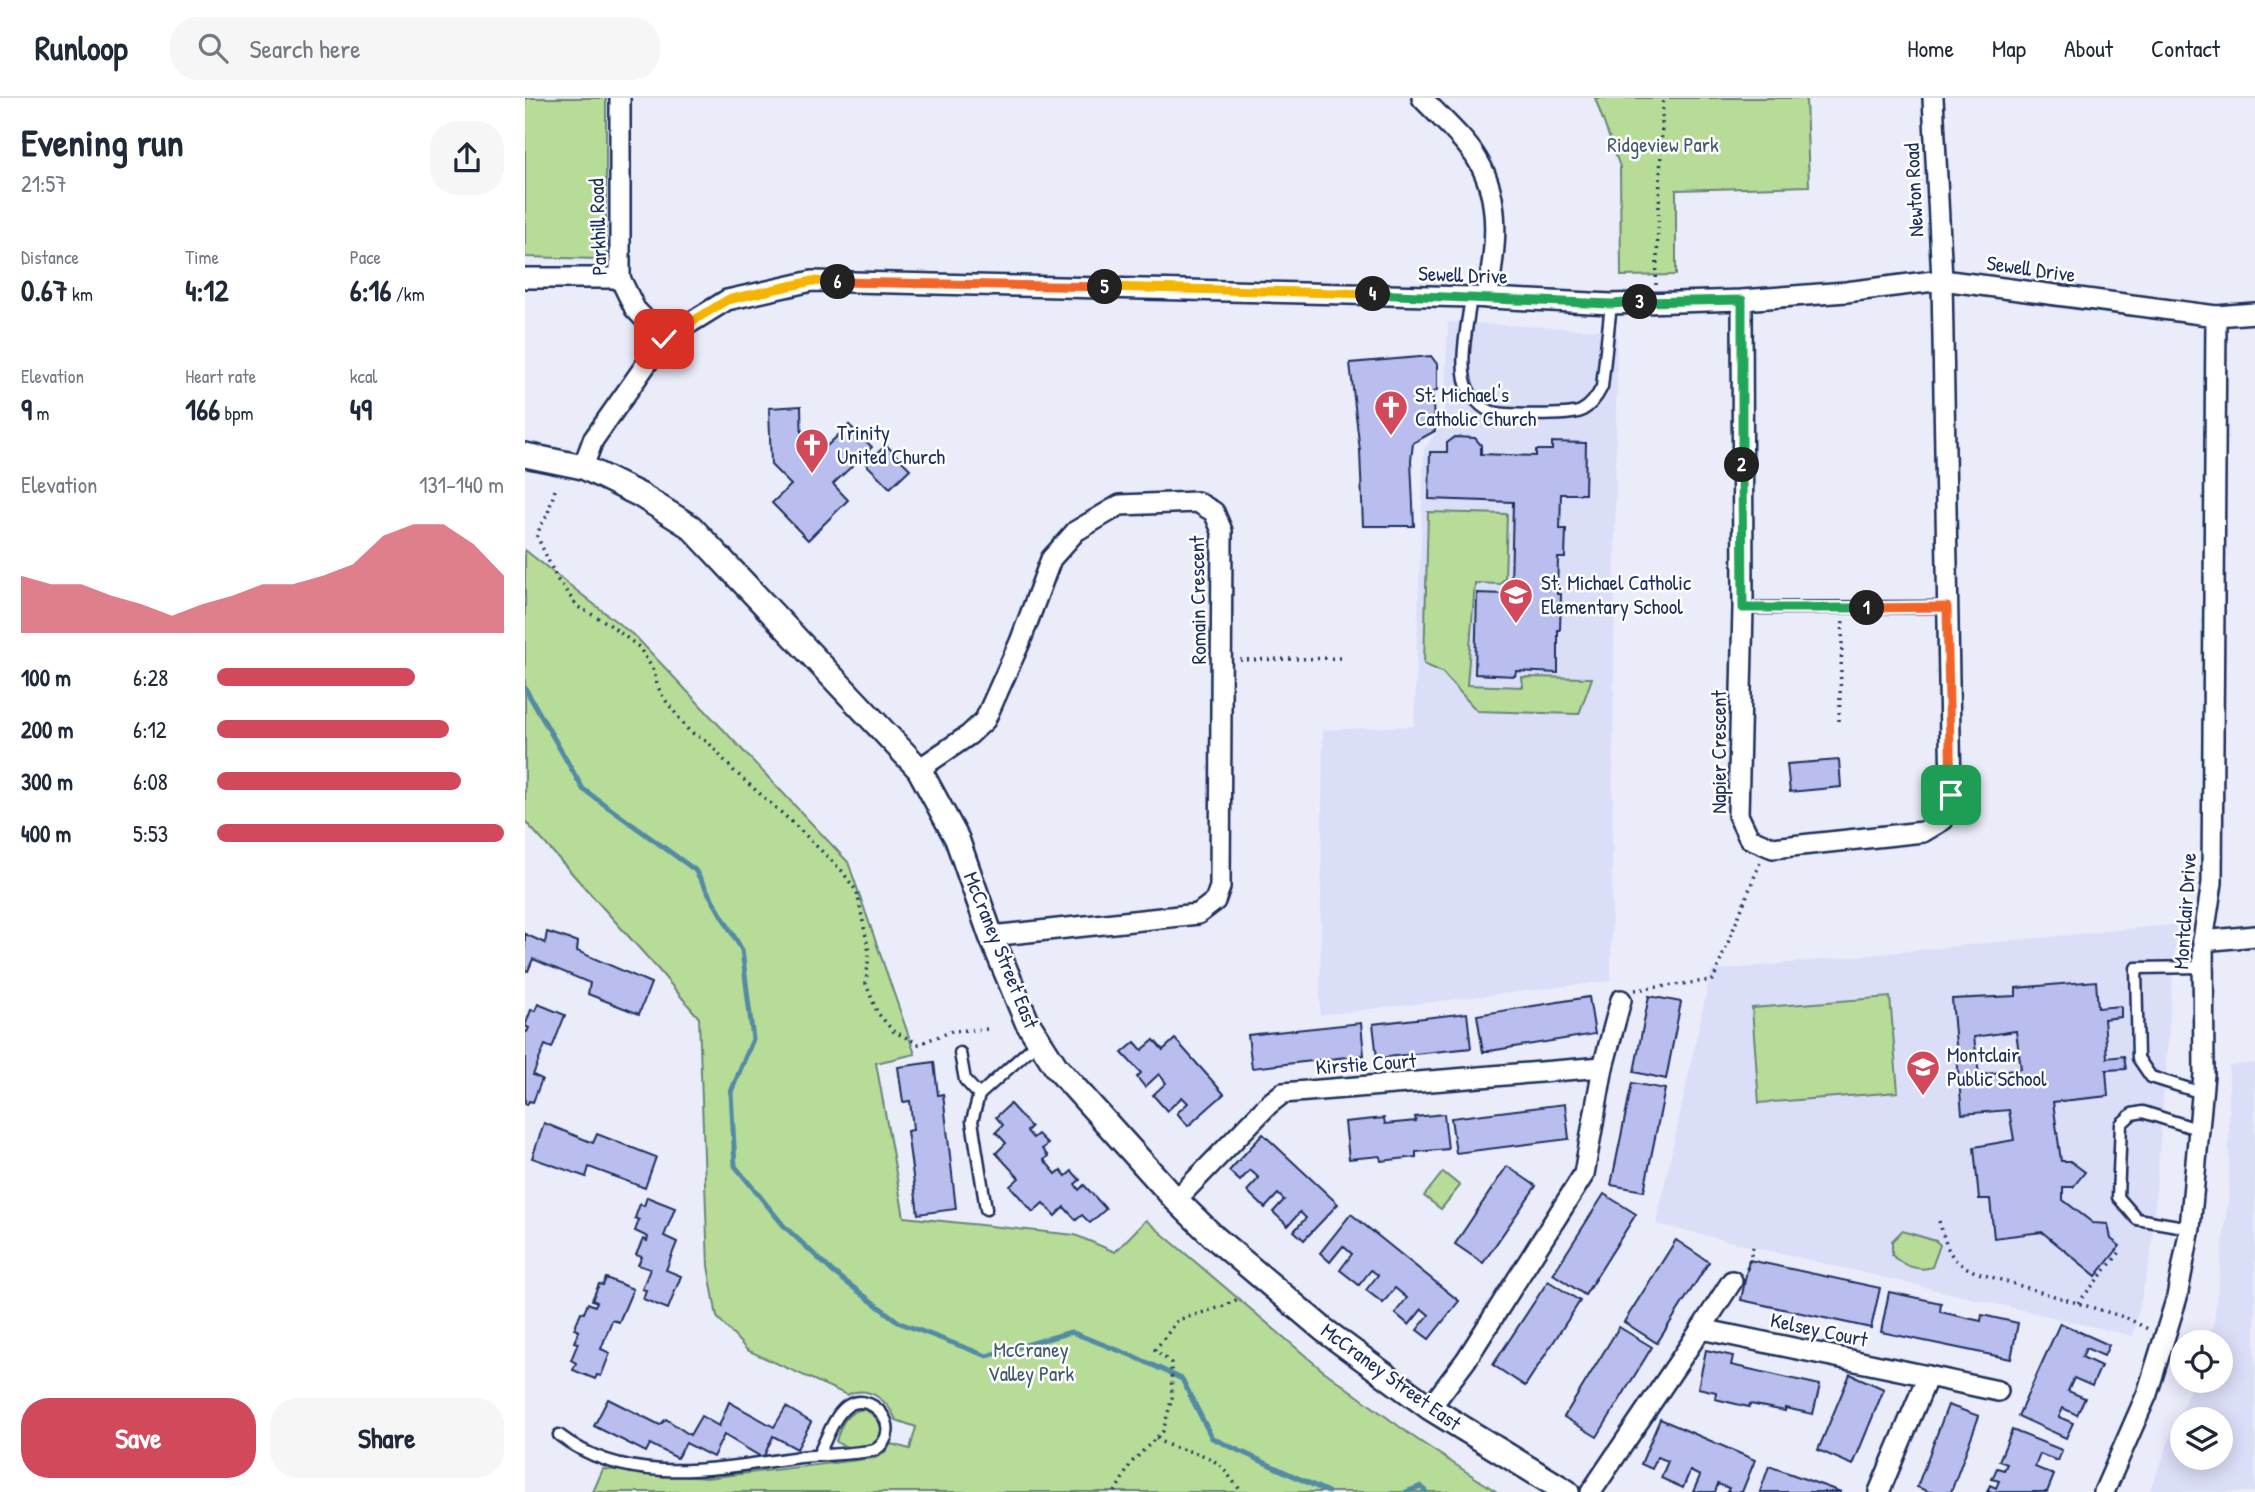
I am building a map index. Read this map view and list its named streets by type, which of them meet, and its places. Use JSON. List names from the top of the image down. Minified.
{"streets":{"street":["Newton Road","Parkhill Road","Sewell Drive","Romain Crescent","Napier Crescent","Montclair Drive","McCraney Street East","Kirstie Court","Kelsey Court"]},"crossings":[["Newton Road","Sewell Drive"],["Parkhill Road","Sewell Drive"],["Sewell Drive","Napier Crescent"],["Sewell Drive","Montclair Drive"],["Sewell Drive","McCraney Street East"],["Romain Crescent","McCraney Street East"],["McCraney Street East","Kirstie Court"]],"parks":["Ridgeview Park","McCraney Valley Park"],"places":{"church":["St. Michael's Catholic Church","Trinity United Church"],"school or university":["St. Michael Catholic Elementary School","Montclair Public School"]},"page":{"header":"Runloop","search":"Search here","nav":["Home","Map","About","Contact"],"heading":["Evening run","21:57"],"stats":[["Distance","0.67 km"],["Time","4:12"],["Pace","6:16 /km"],["Elevation","9 m"],["Heart rate","166 bpm"],["kcal","49"]],"pins":["6","5","4","3","2","1"],"chart":["Elevation","131–140 m"],"list":[{"name":"100 m","note":"6:28"},{"name":"200 m","note":"6:12"},{"name":"300 m","note":"6:08"},{"name":"400 m","note":"5:53"}],"buttons":["Save","Share"]}}
